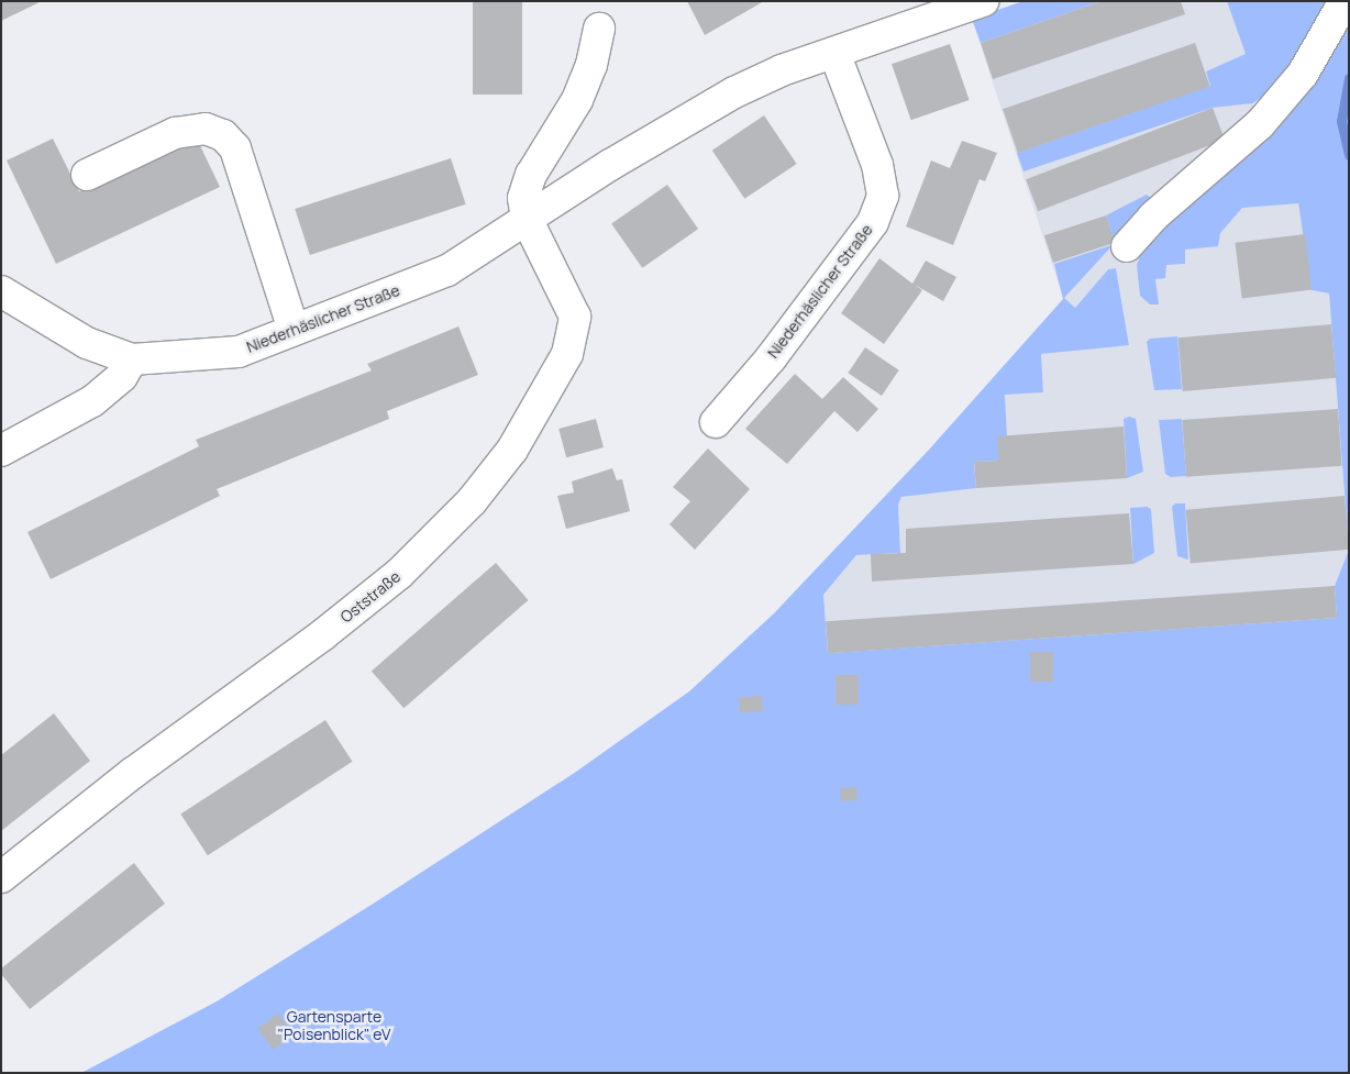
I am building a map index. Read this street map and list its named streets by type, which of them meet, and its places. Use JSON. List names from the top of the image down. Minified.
{"streets":{"street":["Niederhäslicher Straße","Oststraße"]},"crossings":[["Niederhäslicher Straße","Oststraße"]],"parks":["Gartensparte \"Poisenblick\" eV"]}
